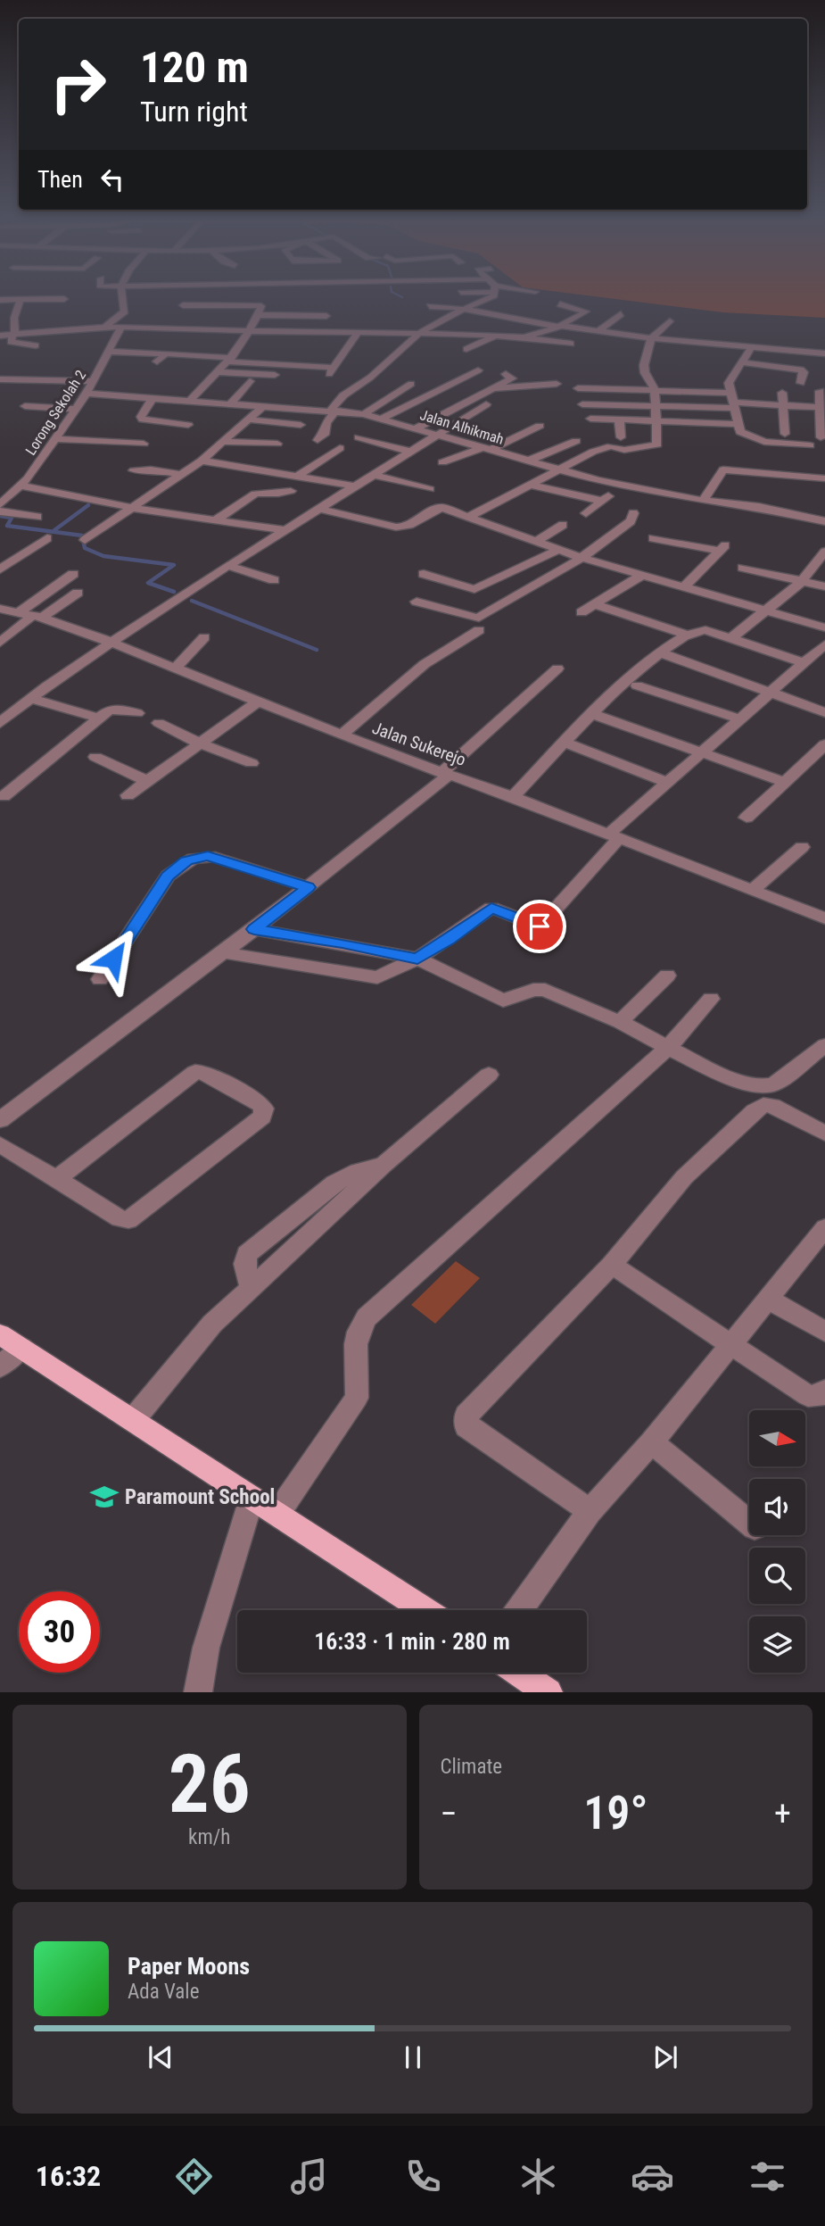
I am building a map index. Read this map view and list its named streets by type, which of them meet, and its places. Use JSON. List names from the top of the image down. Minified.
{"streets":{"street":["Lorong Sekolah 2","Jalan Alhikmah","Jalan Sukerejo"]},"crossings":[["Lorong Sekolah 2","Jalan Alhikmah"]],"places":{"school or university":["Paramount School"]},"north":"right","page":{"turn":["120 m","Turn right"],"then":"Then","limit":"30","trip":"16:33 · 1 min · 280 m","tile":[["26","km/h"],"Climate"],"heat":["−","19°","+"],"song":["Paper Moons","Ada Vale"],"tabs":"16:32"}}
